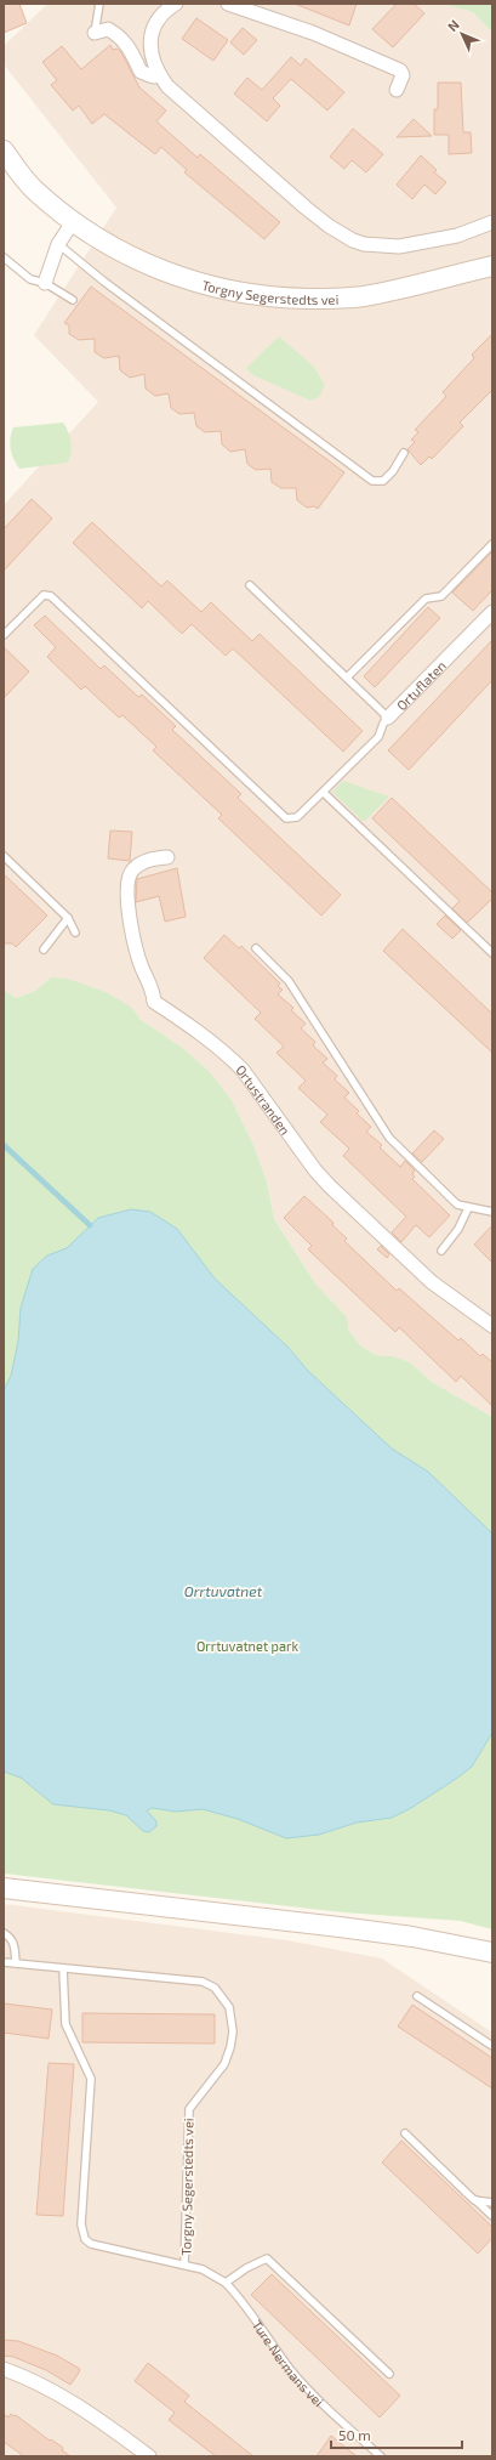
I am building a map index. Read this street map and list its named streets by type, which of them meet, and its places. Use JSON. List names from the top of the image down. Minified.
{"streets":{"main road":["Torgny Segerstedts vei"],"street":["Ortuflaten","Ortustranden"],"lane":["Ture Nermans vei"]},"crossings":[["Torgny Segerstedts vei","Ture Nermans vei"]],"water":["Orrtuvatnet"],"parks":["Orrtuvatnet park"],"scale_bar":"50 m","north":"top left"}
